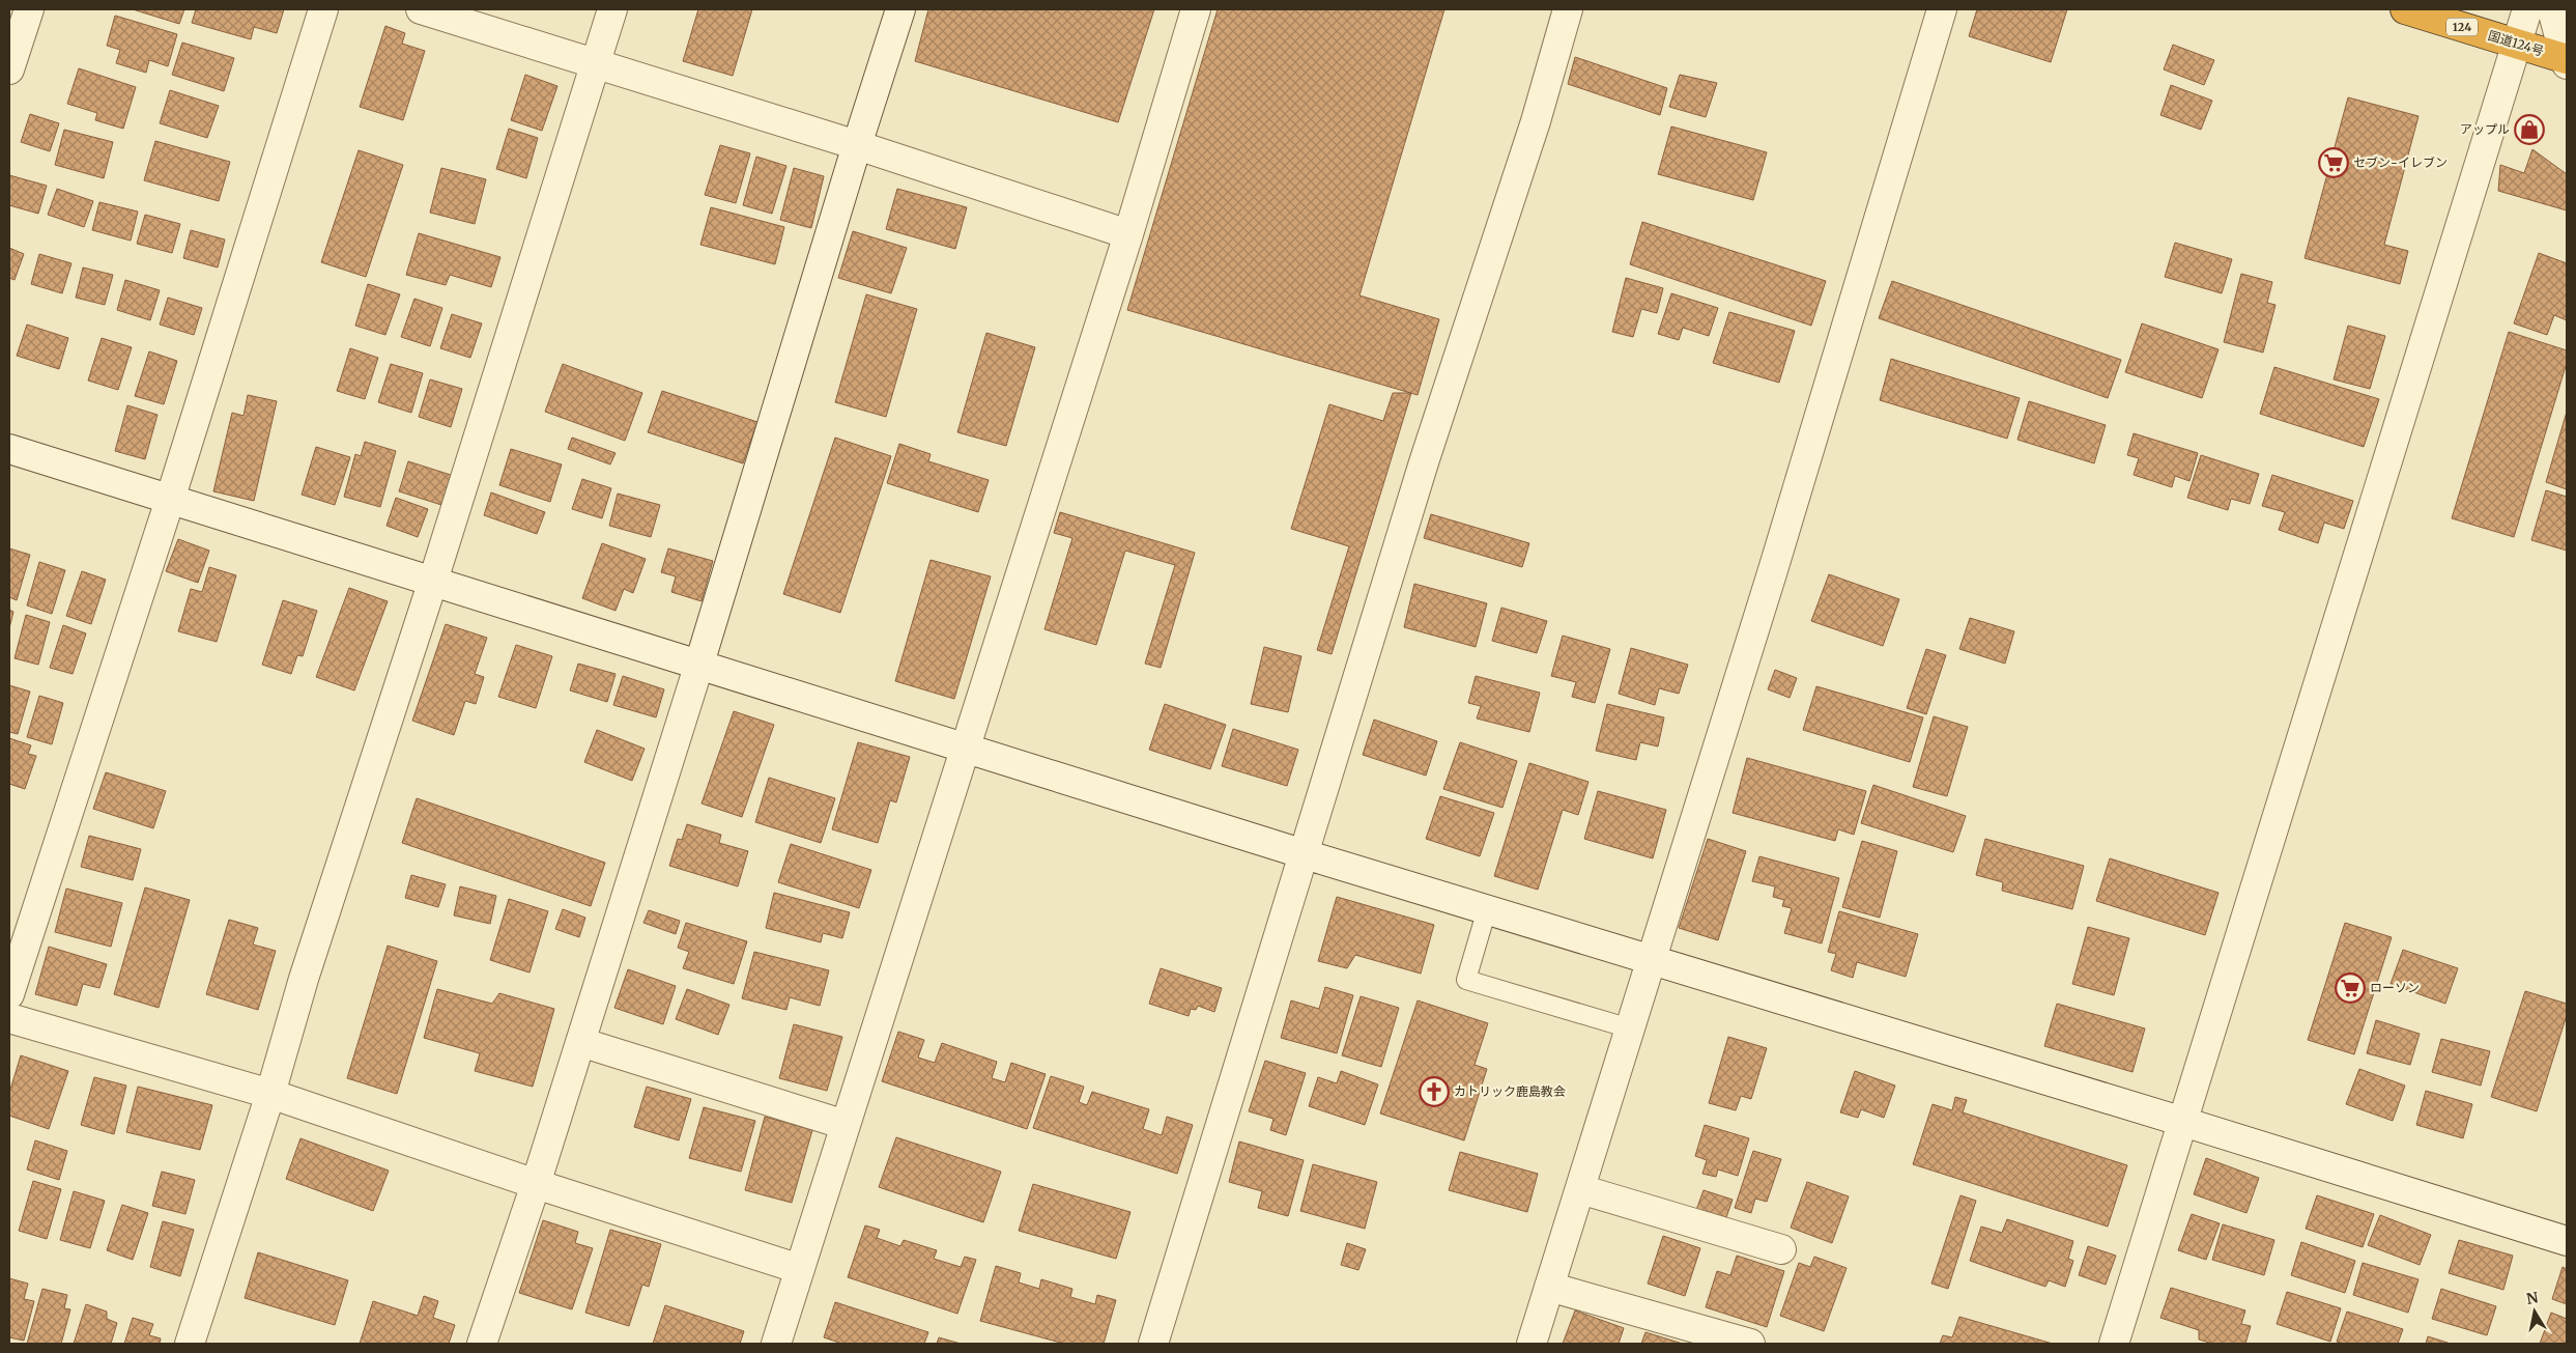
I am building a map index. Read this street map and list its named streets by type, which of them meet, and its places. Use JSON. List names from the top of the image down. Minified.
{"streets":{"highway":["124","国道124号"]},"places":{"shop":["アップル"],"supermarket":["セブン-イレブン","ローソン"],"church":["カトリック鹿島教会"]},"north":"top"}
